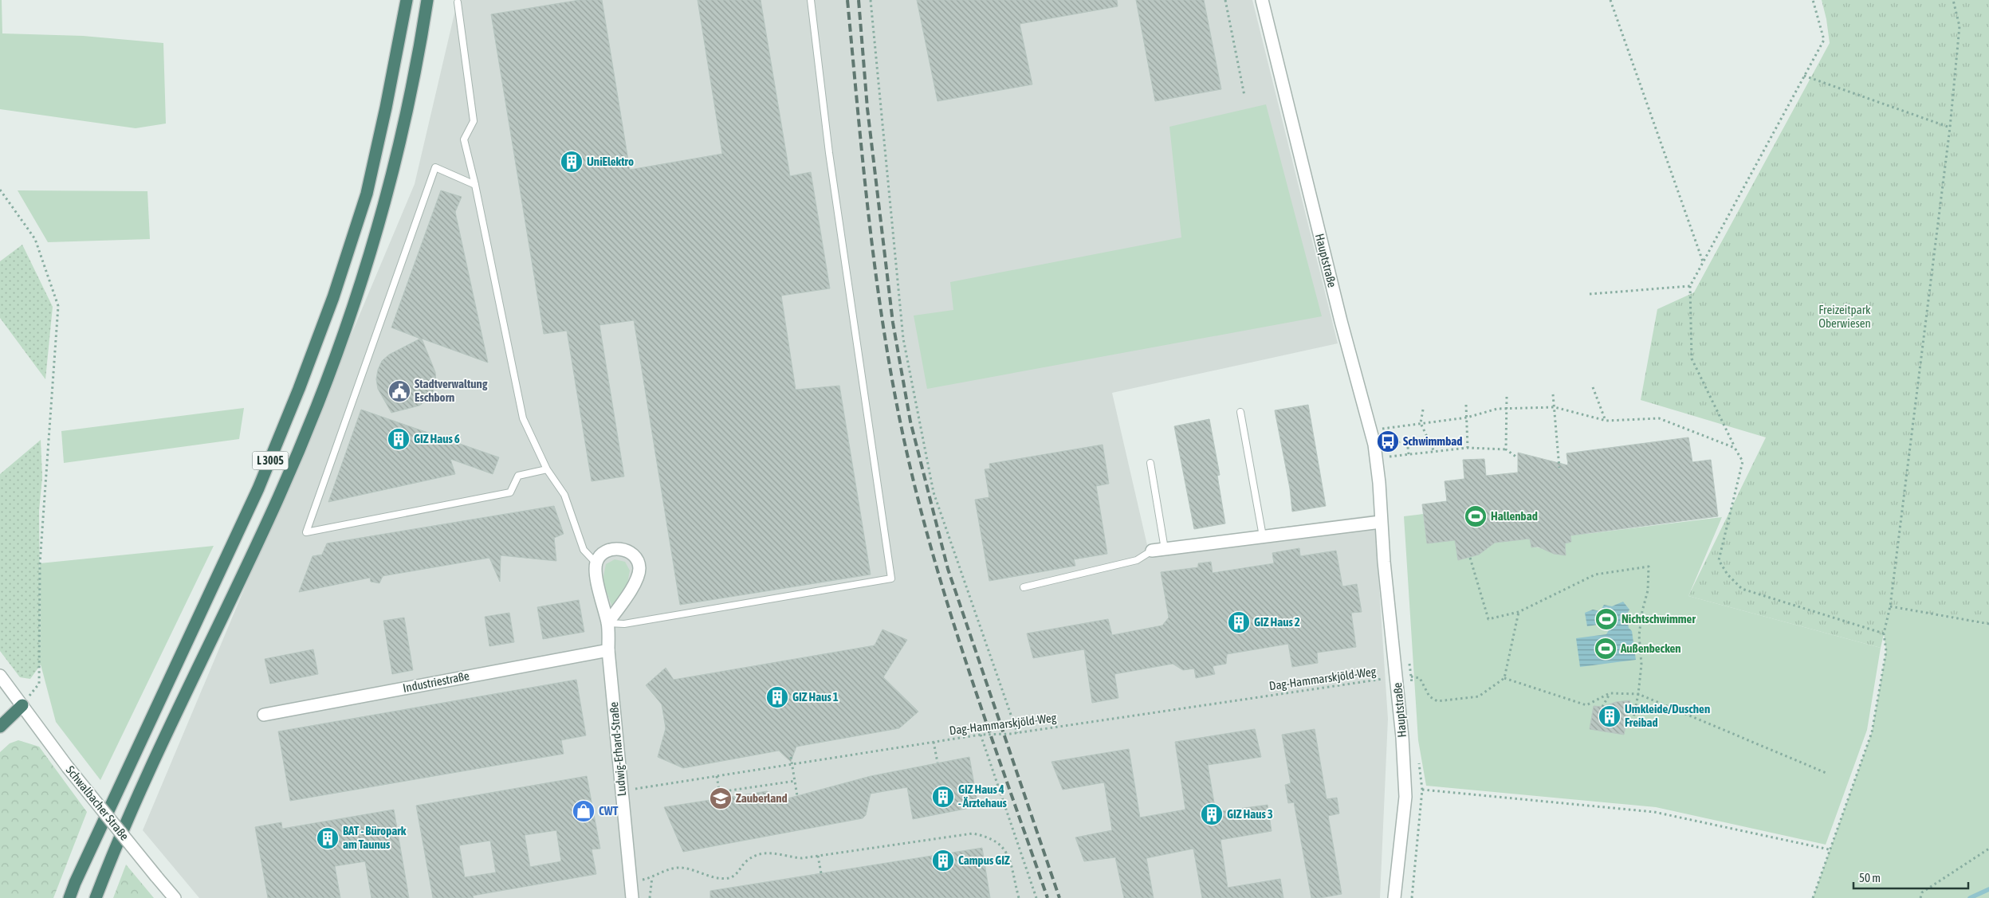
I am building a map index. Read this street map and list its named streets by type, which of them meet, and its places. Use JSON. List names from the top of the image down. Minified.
{"streets":{"highway":["L 3005"],"street":["Hauptstraße","Industriestraße","Ludwig-Erhard-Straße","Schwalbacher Straße"],"path":["Dag-Hammarskjöld-Weg"]},"crossings":[["Hauptstraße","Dag-Hammarskjöld-Weg"],["Industriestraße","Ludwig-Erhard-Straße"]],"parks":["Freizeitpark Oberwiesen"],"places":{"building":["UniElektro","GIZ Haus 6","GIZ Haus 2","GIZ Haus 1","Umkleide/Duschen Freibad","GIZ Haus 4 - Ärztehaus","GIZ Haus 3","BAT - Büropark am Taunus","Campus GIZ"],"public building":["Stadtverwaltung Eschborn"],"bus stop":["Schwimmbad"],"sports":["Hallenbad","Nichtschwimmer","Außenbecken"],"school or university":["Zauberland"],"shop":["CWT"]},"scale_bar":"50 m"}
